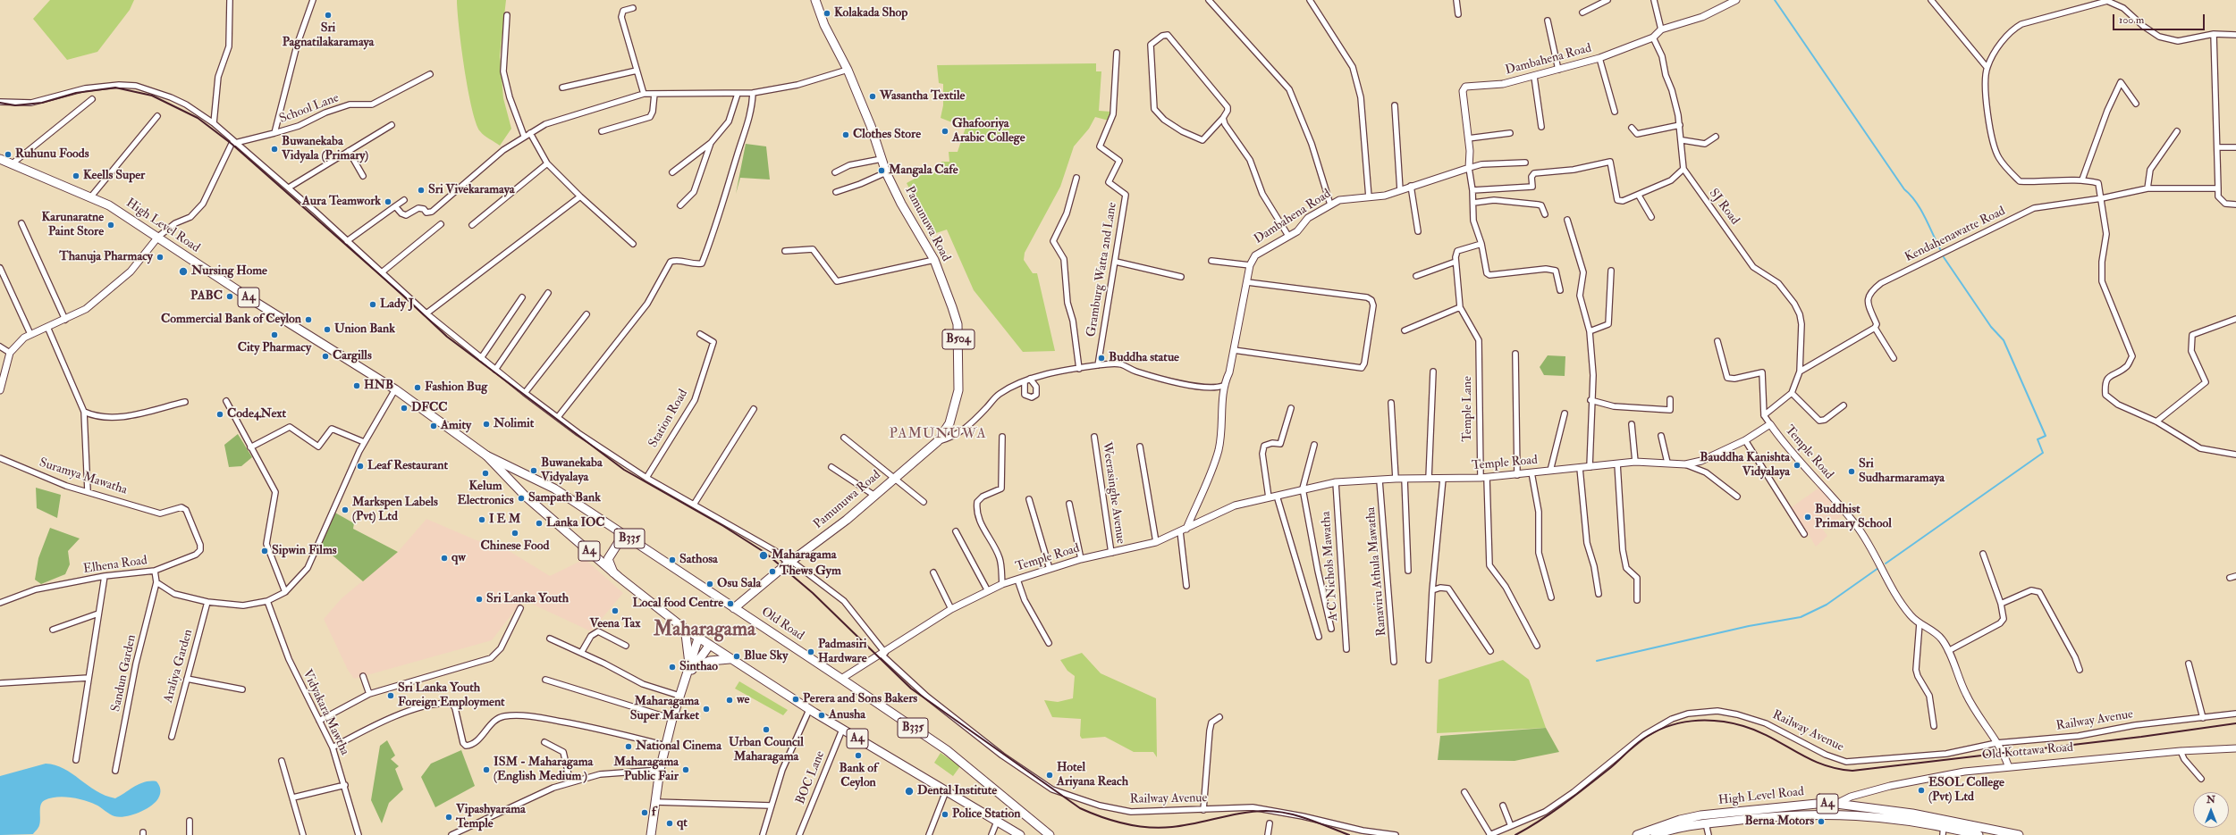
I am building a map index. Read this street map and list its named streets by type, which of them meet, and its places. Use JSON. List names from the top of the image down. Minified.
{"streets":{"main road":["Pamunuwa Road","High Level Road","A4","B504","B335","Old Road"],"street":["Dambahena Road","School Lane","SJ Road","Kendahenawatte Road","Gramburg Watta 2nd Lane","Temple Lane","Station Road","Temple Road","Suramya Mawatha","Weerasinghe Avenue","Elhena Road","A C Nichols Mawatha","Ranaviru Athula Mawatha","Araliya Garden","Sandun Garden","Vidyakara Mawtha","Railway Avenue","Old Kottawa Road","BOC Lane"]},"crossings":[["Dambahena Road","Temple Road"],["School Lane","Railway Avenue"],["Pamunuwa Road","Old Road"],["Pamunuwa Road","Railway Avenue"],["High Level Road","Elhena Road"],["High Level Road","Old Road"],["High Level Road","Old Kottawa Road"],["High Level Road","BOC Lane"],["Temple Lane","Temple Road"],["Station Road","Railway Avenue"],["Temple Road","Weerasinghe Avenue"],["Temple Road","A C Nichols Mawatha"],["Temple Road","Ranaviru Athula Mawatha"],["Temple Road","Old Road"],["Temple Road","Railway Avenue"],["Temple Road","Old Kottawa Road"],["Suramya Mawatha","Elhena Road"],["Elhena Road","Araliya Garden"],["Elhena Road","Sandun Garden"],["Elhena Road","Vidyakara Mawtha"]],"districts":["PAMUNUWA","Maharagama"],"places":["Kolakada Shop","Sri Pagnatilakaramaya","Wasantha Textile","Ghafooriya Arabic College","Clothes Store","Buwanekaba Vidyala (Primary)","Ruhunu Foods","Mangala Cafe","Keells Super","Sri Vivekaramaya","Aura Teamwork","Karunaratne Paint Store","Thanuja Pharmacy","Nursing Home","PABC","Lady J","Commercial Bank of Ceylon","Union Bank","City Pharmacy","Cargills","Buddha statue","HNB","Fashion Bug","DFCC","Code4Next","Nolimit","Amity","Bauddha Kanishta Vidyalaya","Leaf Restaurant","Buwanekaba Vidyalaya","Sri Sudharmaramaya","Kelum Electronics","Sampath Bank","Markspen Labels (Pvt) Ltd","Buddhist Primary School","I E M","Lanka IOC","Chinese Food","Sipwin Films","Maharagama","qw","Sathosa","Thews Gym","Osu Sala","Sri Lanka Youth","Local food Centre","Veena Tax","Padmasiri Hardware","Blue Sky","Sinthao","Sri Lanka Youth Foreign Employment","Perera and Sons Bakers","we","Maharagama Super Market","Anusha","Urban Council Maharagama","National Cinema","Bank of Ceylon","ISM - Maharagama (English Medium )","Maharagama Public Fair","Hotel Ariyana Reach","ESOL College (Pvt) Ltd","Dental Institute","f","Police Station","Vipashyarama Temple","Berna Motors","qt"],"scale_bar":"100 m","north":"top"}
